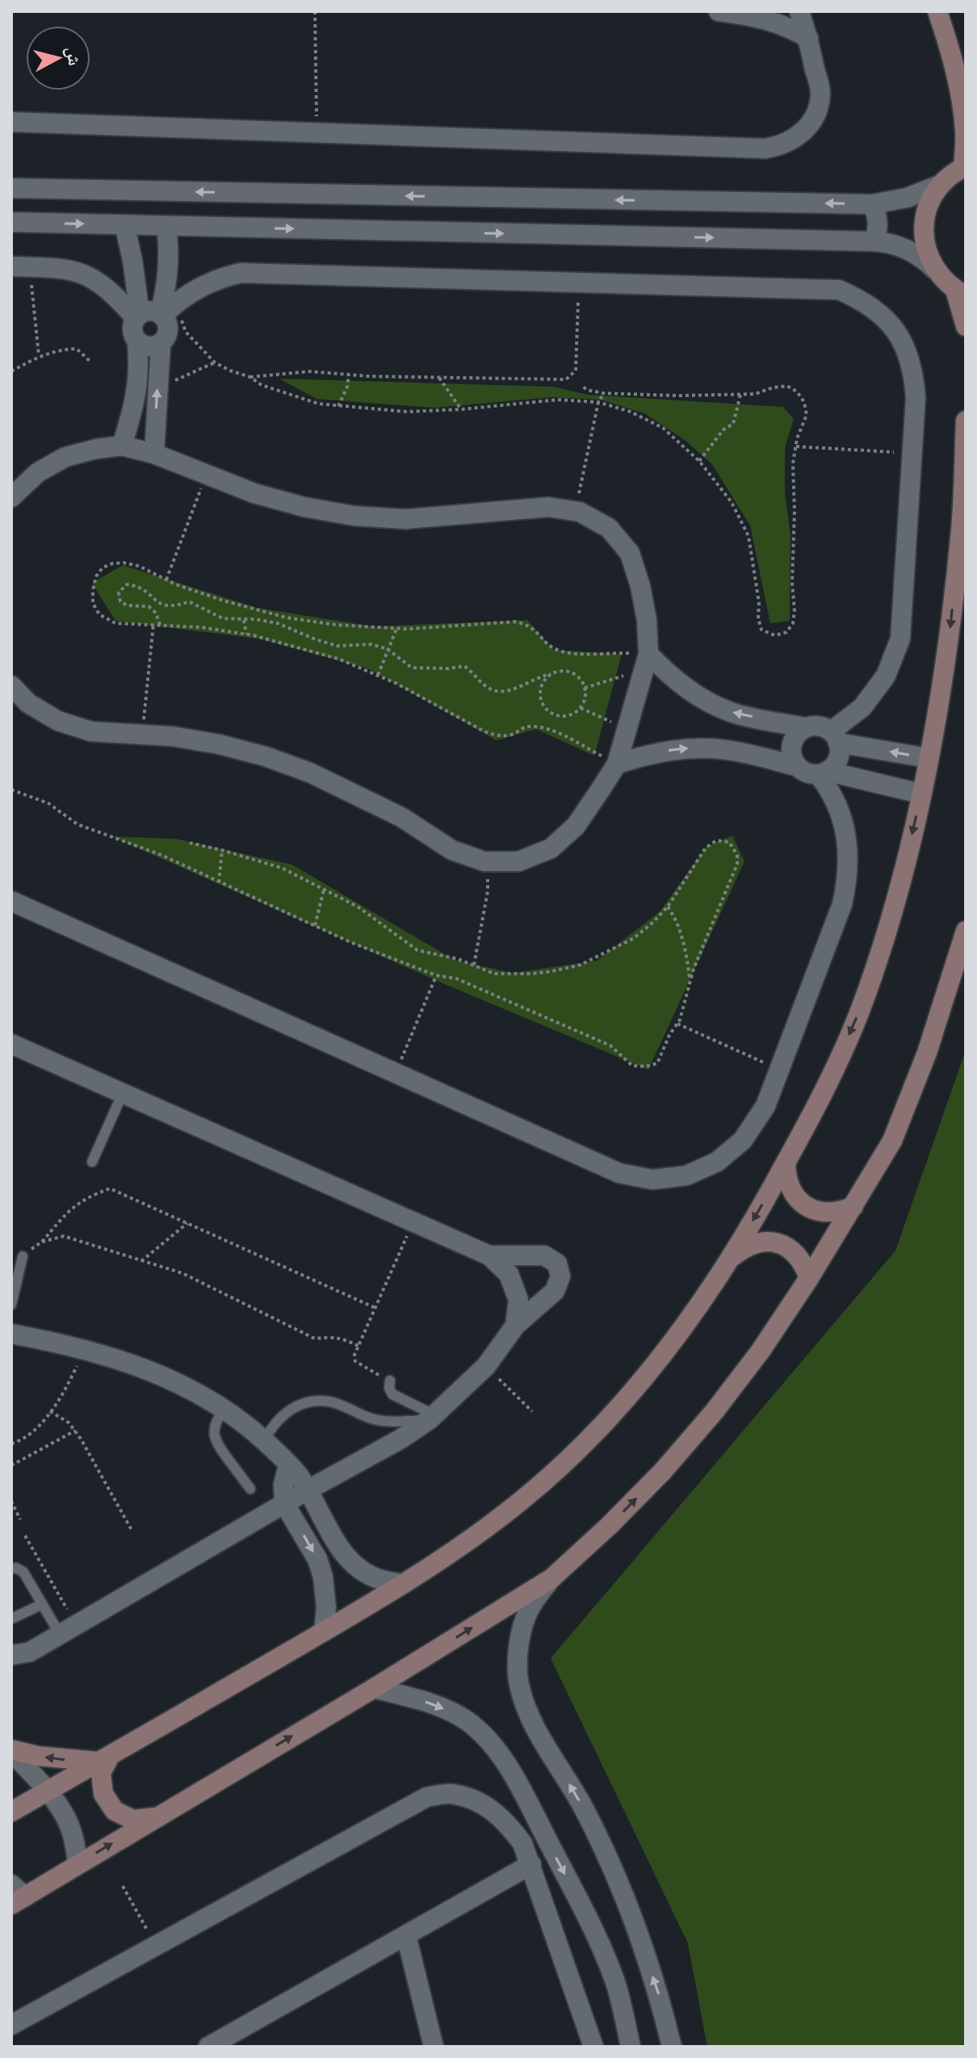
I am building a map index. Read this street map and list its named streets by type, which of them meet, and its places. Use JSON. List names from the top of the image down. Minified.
{"north":"right"}
